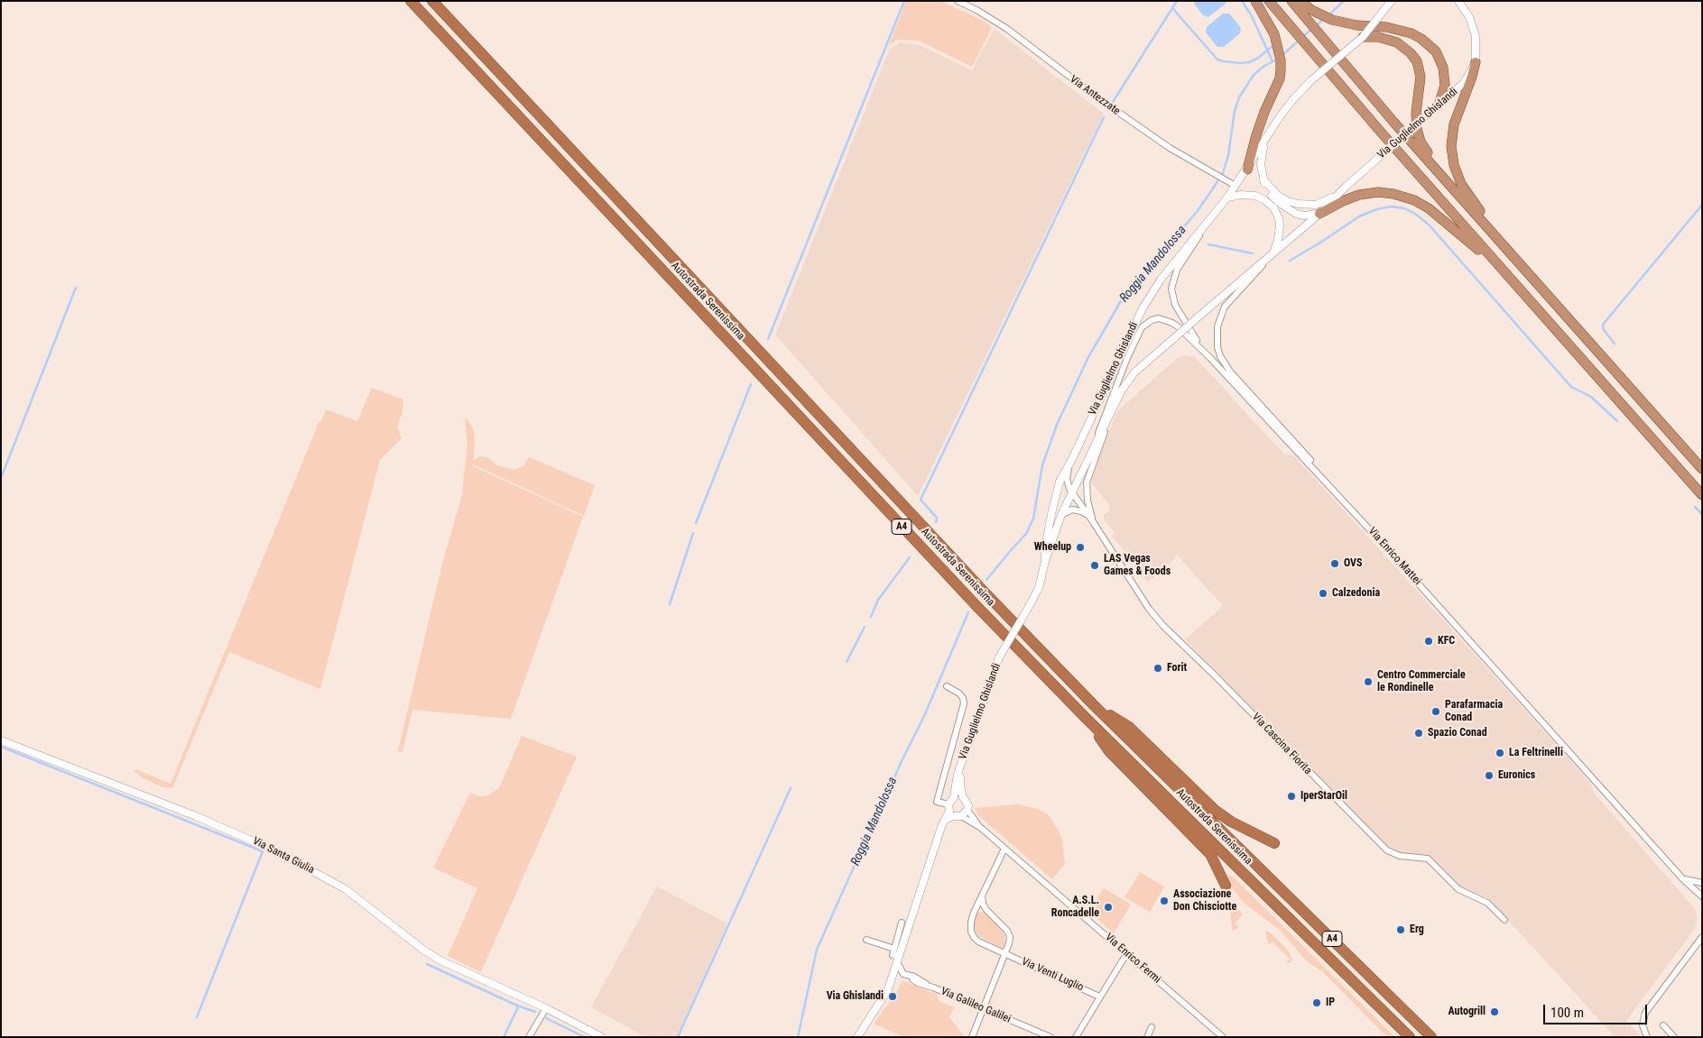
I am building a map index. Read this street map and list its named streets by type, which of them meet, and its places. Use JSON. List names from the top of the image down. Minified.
{"streets":{"highway":["Autostrada Serenissima","A4"],"street":["Via Antezzate","Via Guglielmo Ghislandi","Via Enrico Mattei","Via Cascina Fiorita","Via Santa Giulia","Via Enrico Fermi","Via Venti Luglio","Via Galileo Galilei"]},"crossings":[["Via Antezzate","Via Guglielmo Ghislandi"],["Via Guglielmo Ghislandi","Via Enrico Fermi"],["Via Guglielmo Ghislandi","Via Galileo Galilei"]],"water":["Roggia Mandolossa"],"places":["Wheelup","OVS","LAS Vegas Games & Foods","Calzedonia","KFC","Forit","Centro Commerciale le Rondinelle","Parafarmacia Conad","Spazio Conad","La Feltrinelli","Euronics","IperStarOil","Associazione Don Chisciotte","A.S.L. Roncadelle","Erg","Via Ghislandi","IP","Autogrill"],"scale_bar":"100 m"}
